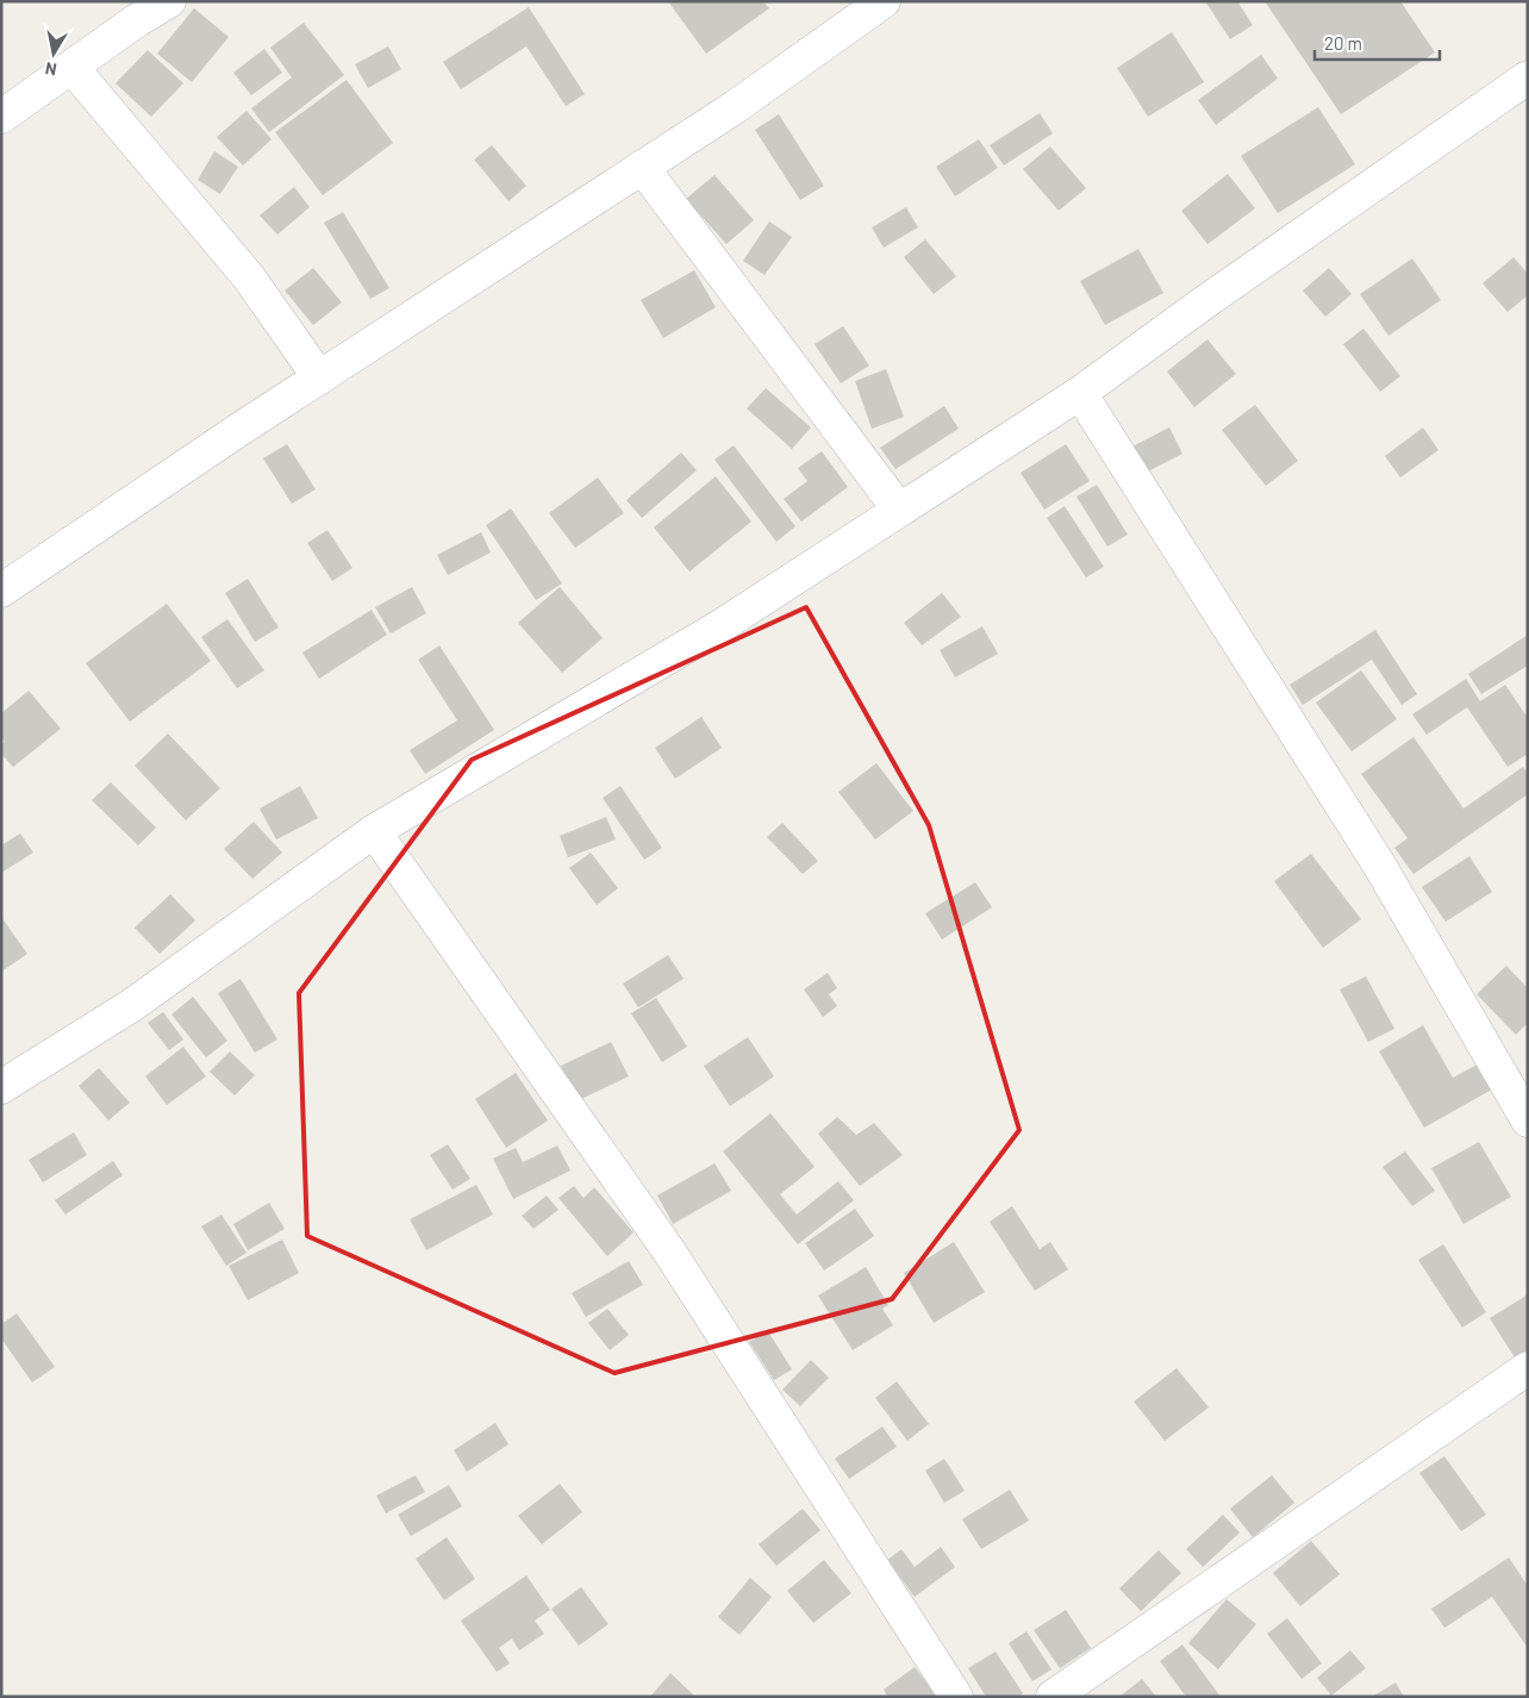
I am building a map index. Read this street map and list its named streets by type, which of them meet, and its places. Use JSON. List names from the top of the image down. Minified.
{"scale_bar":"20 m","north":"bottom"}
